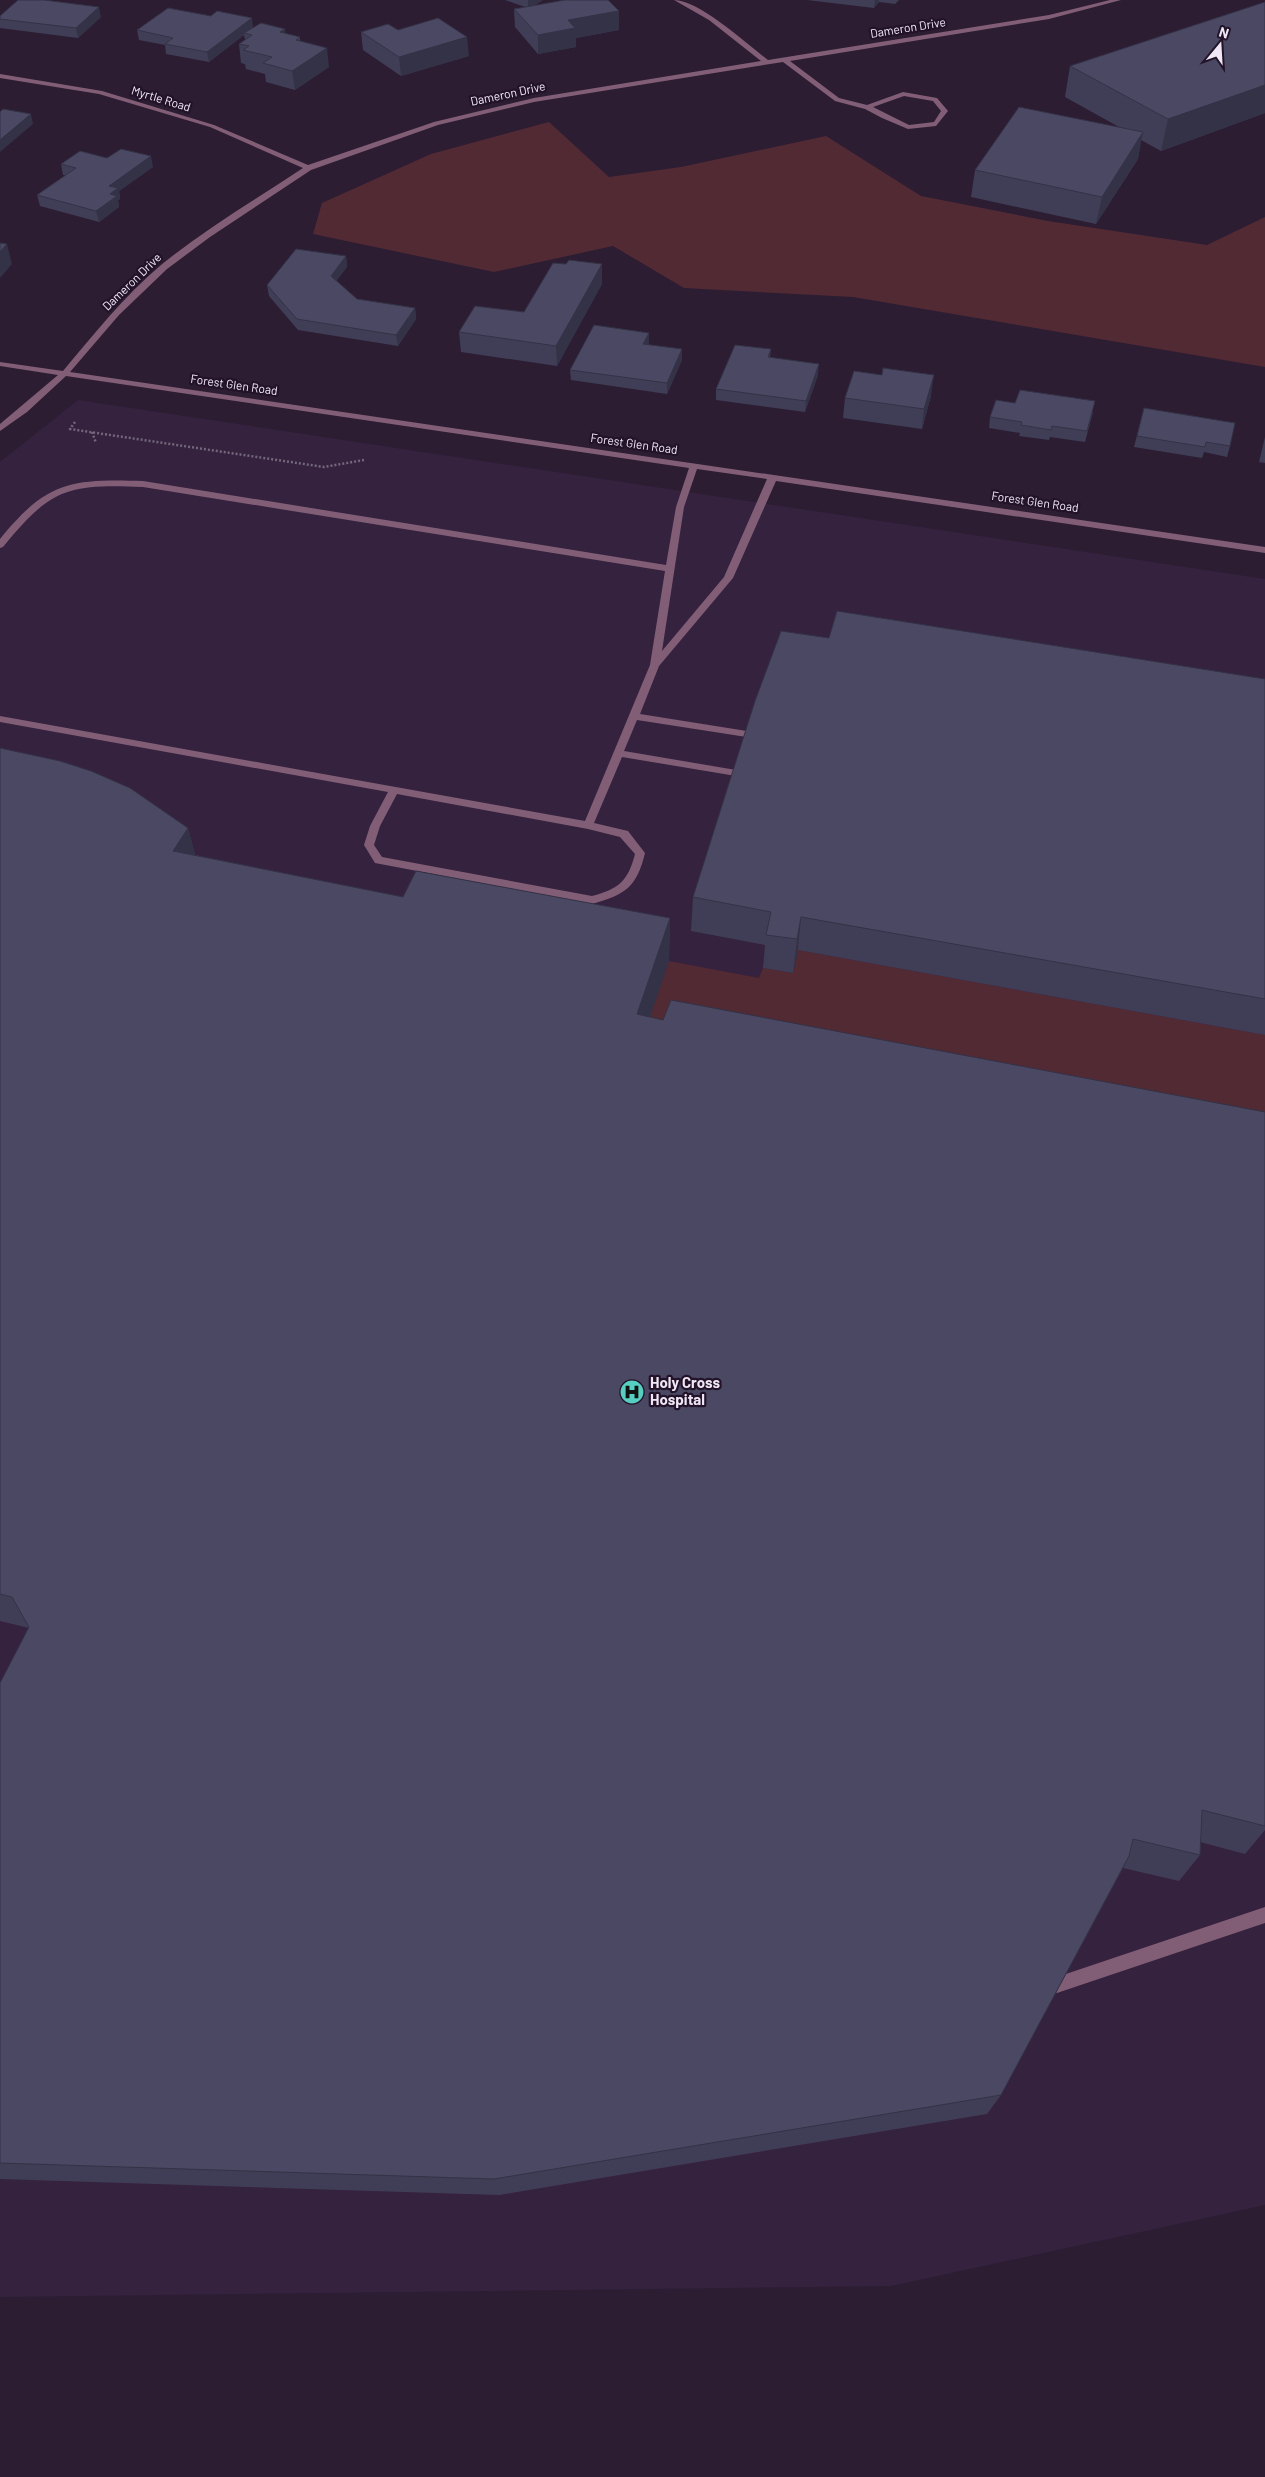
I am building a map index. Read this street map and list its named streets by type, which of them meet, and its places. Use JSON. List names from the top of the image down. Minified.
{"streets":{"street":["Dameron Drive","Myrtle Road","Forest Glen Road"]},"crossings":[["Dameron Drive","Myrtle Road"],["Dameron Drive","Forest Glen Road"]],"places":{"hospital":["Holy Cross Hospital"]},"north":"top"}
